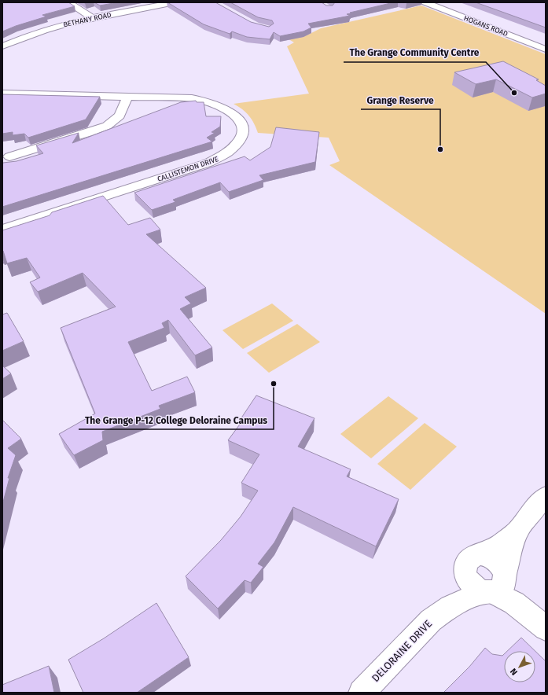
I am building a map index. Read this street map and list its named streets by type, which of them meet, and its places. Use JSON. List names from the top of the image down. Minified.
{"streets":{"street":["BETHANY ROAD","HOGANS ROAD","CALLISTEMON DRIVE","DELORAINE DRIVE"]},"places":["The Grange Community Centre","Grange Reserve","The Grange P-12 College Deloraine Campus"],"north":"bottom left"}
